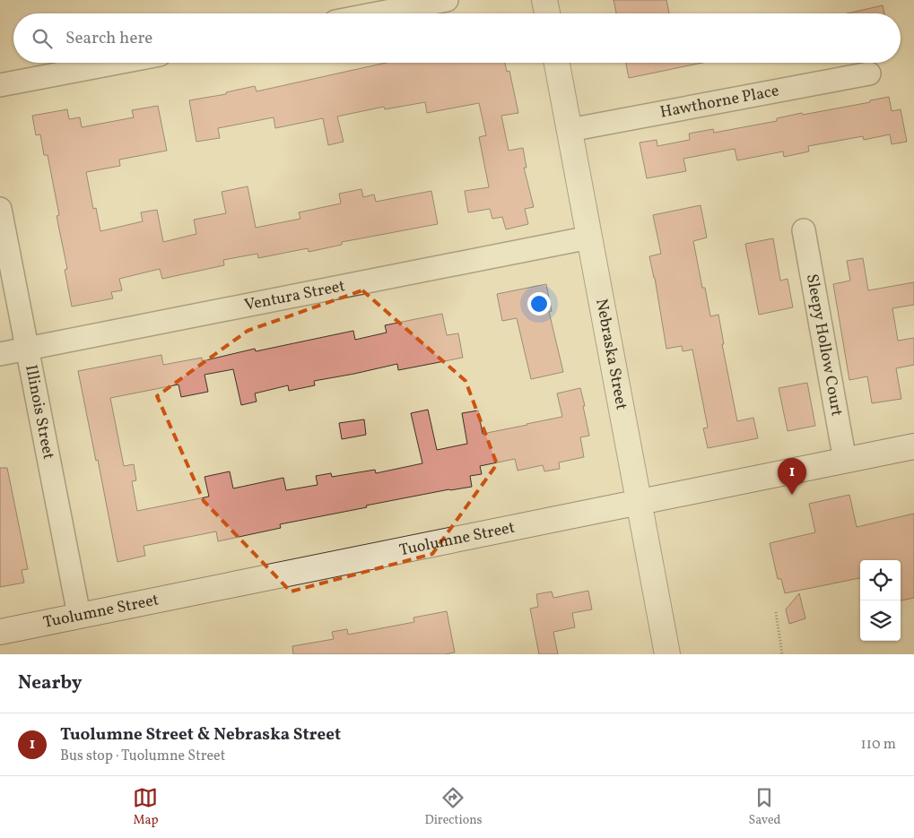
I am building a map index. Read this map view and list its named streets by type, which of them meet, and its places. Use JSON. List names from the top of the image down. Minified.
{"streets":{"main road":["Nebraska Street","Tuolumne Street"],"street":["Hawthorne Place","Ventura Street","Sleepy Hollow Court","Illinois Street"]},"crossings":[["Hawthorne Place","Nebraska Street"],["Ventura Street","Nebraska Street"],["Ventura Street","Illinois Street"],["Sleepy Hollow Court","Tuolumne Street"],["Nebraska Street","Tuolumne Street"],["Illinois Street","Tuolumne Street"]],"page":{"search":"Search here","pins":"1","heading":"Nearby","list":[{"mark":"1","name":"Tuolumne Street & Nebraska Street","note":"Bus stop · Tuolumne Street","value":"110 m"}],"nav":["Map","Directions","Saved"]}}
